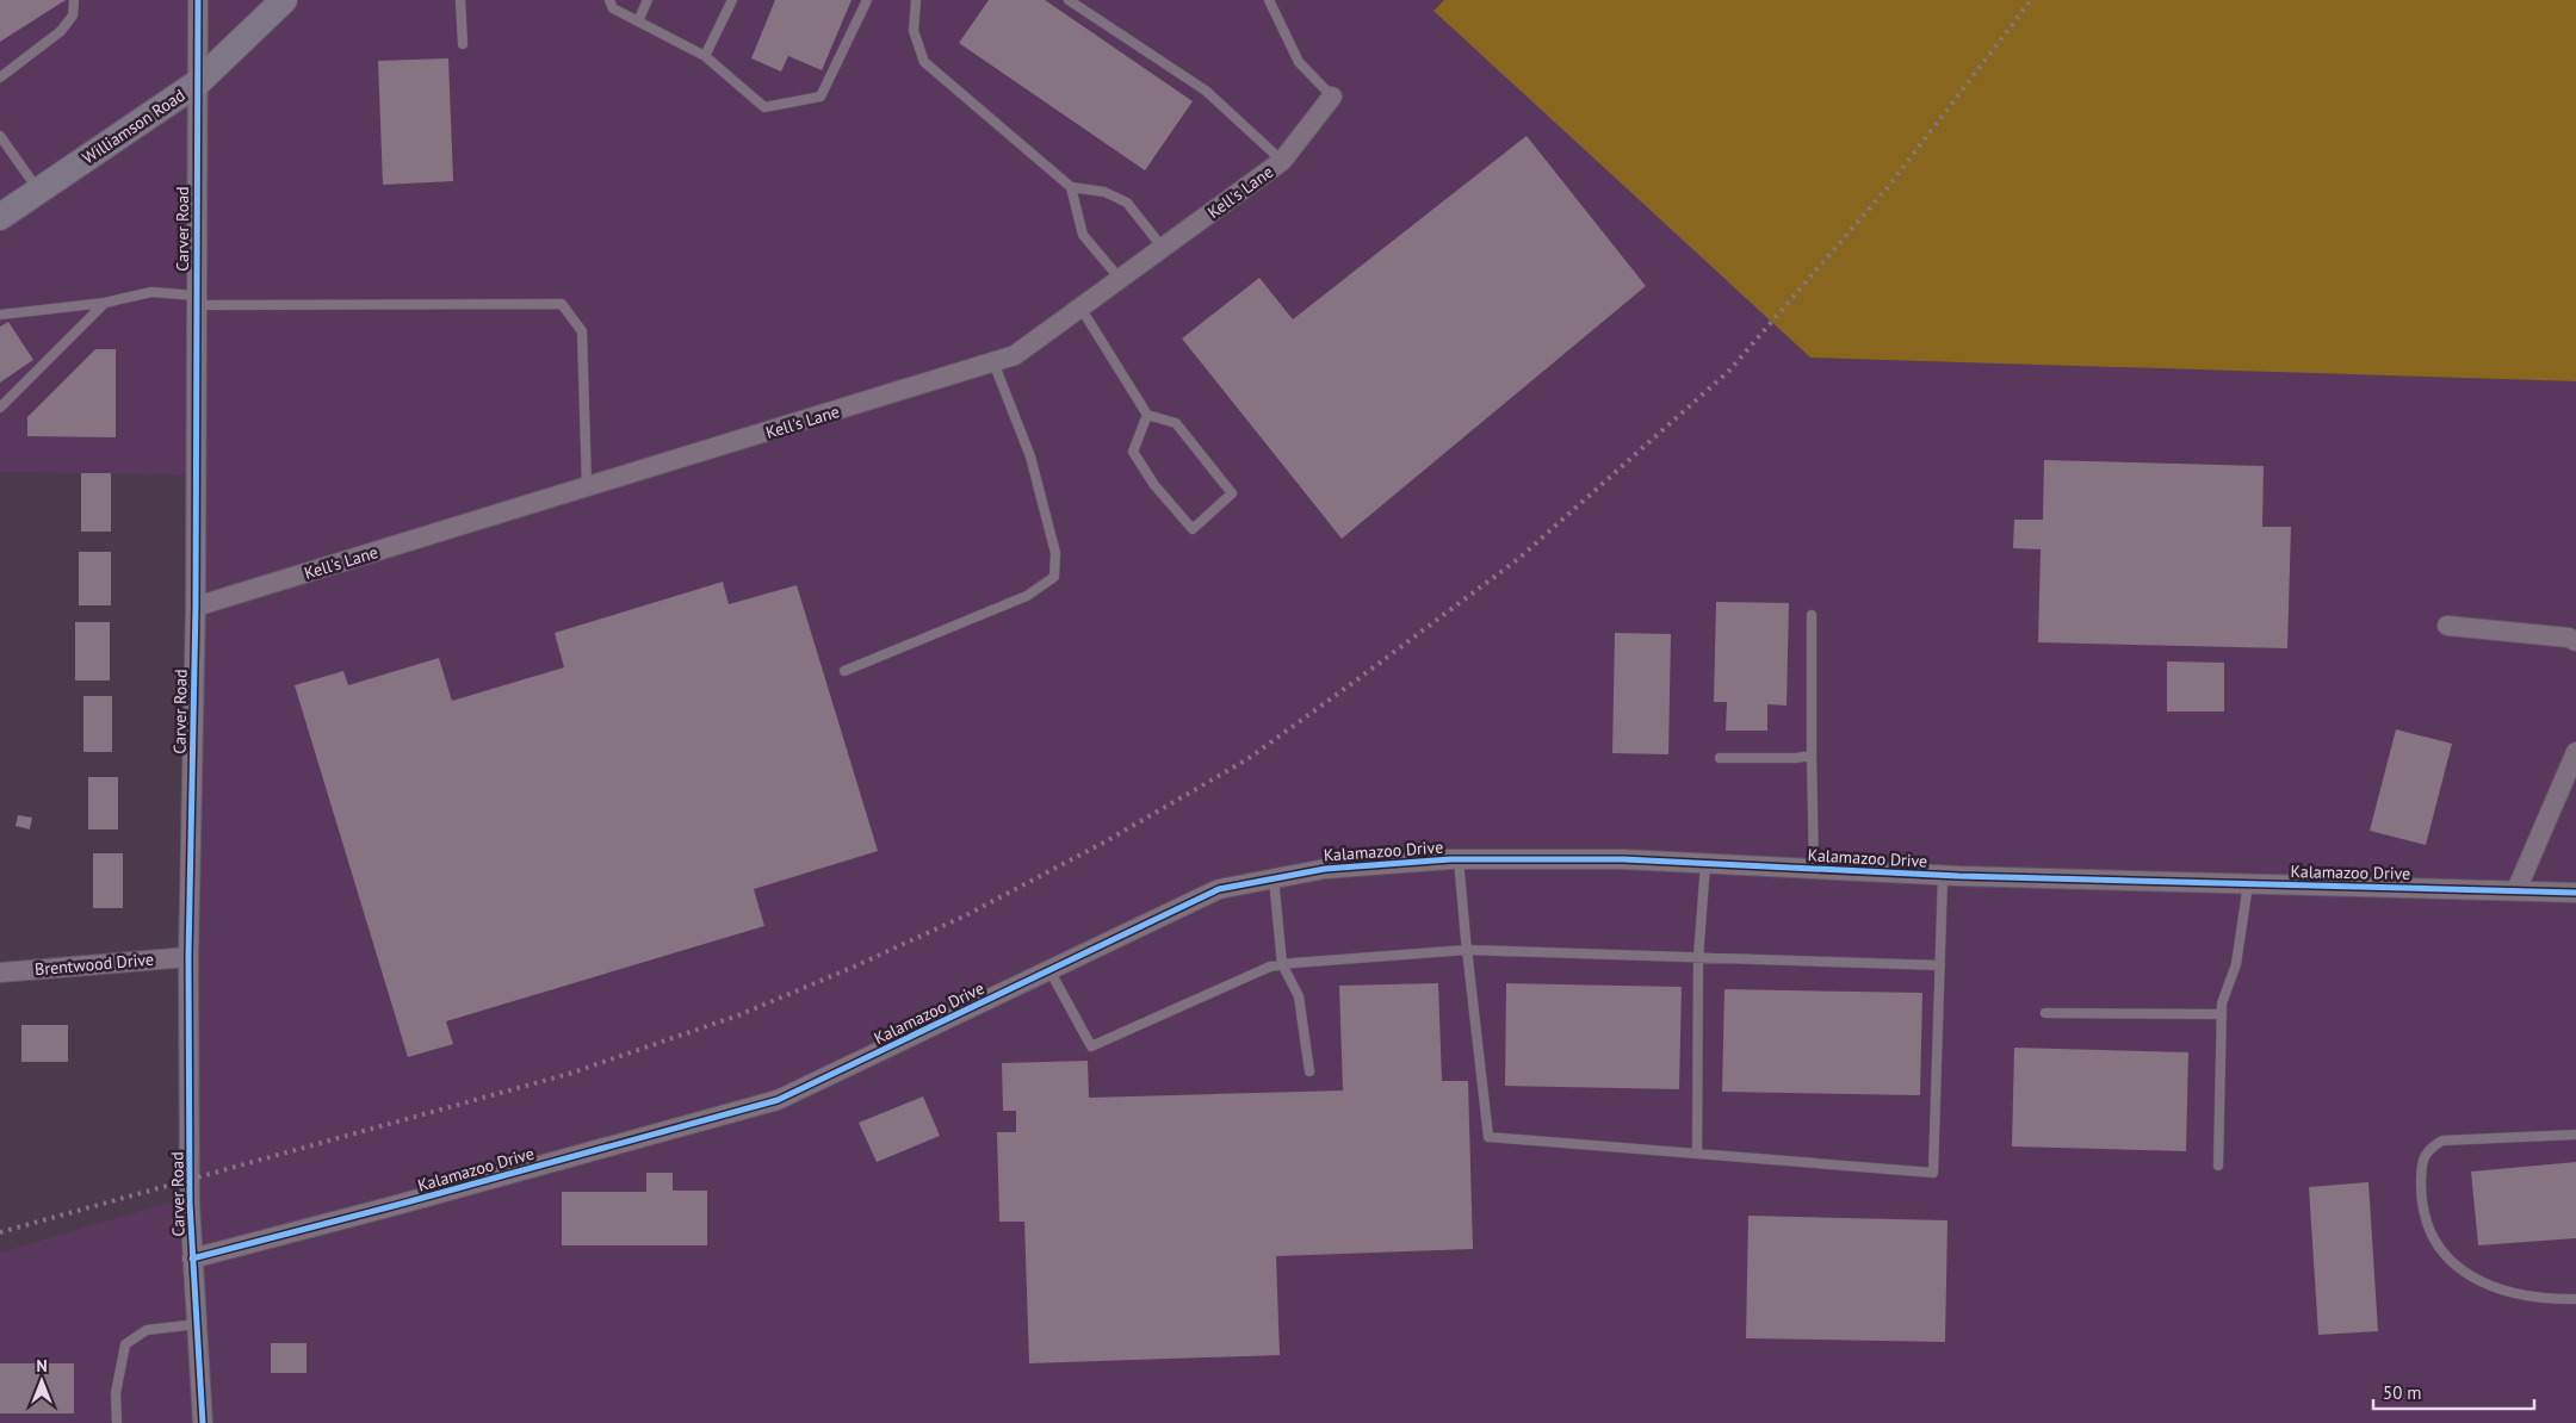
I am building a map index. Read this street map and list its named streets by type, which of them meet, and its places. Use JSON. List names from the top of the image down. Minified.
{"streets":{"main road":["Williamson Road"],"street":["Kell's Lane","Carver Road","Kalamazoo Drive","Brentwood Drive"]},"crossings":[["Williamson Road","Carver Road"],["Kell's Lane","Carver Road"],["Carver Road","Kalamazoo Drive"],["Carver Road","Brentwood Drive"]],"scale_bar":"50 m","north":"top"}
